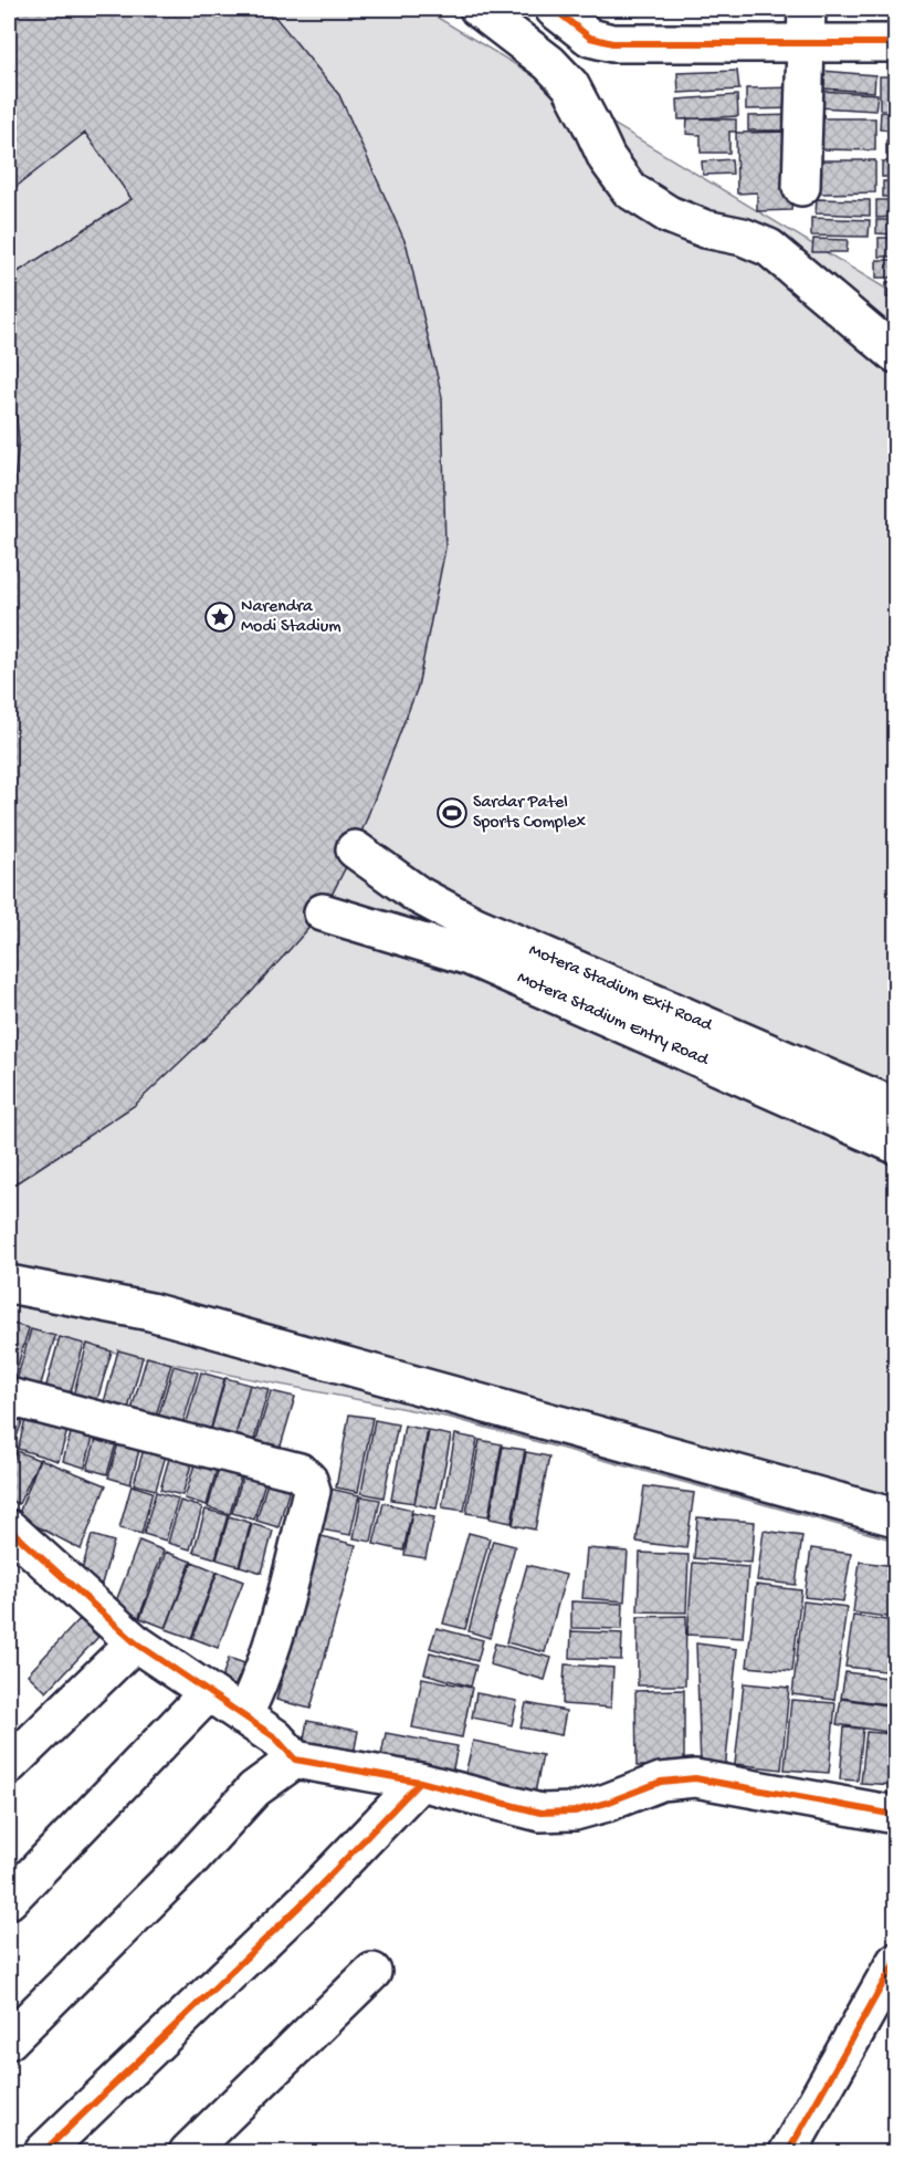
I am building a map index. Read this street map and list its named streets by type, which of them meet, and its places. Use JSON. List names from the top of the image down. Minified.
{"streets":{"street":["Motera Stadium Exit Road","Motera Stadium Entry Road"]},"places":{"place":["Narendra Modi Stadium"],"sports":["Sardar Patel Sports Complex"]}}
